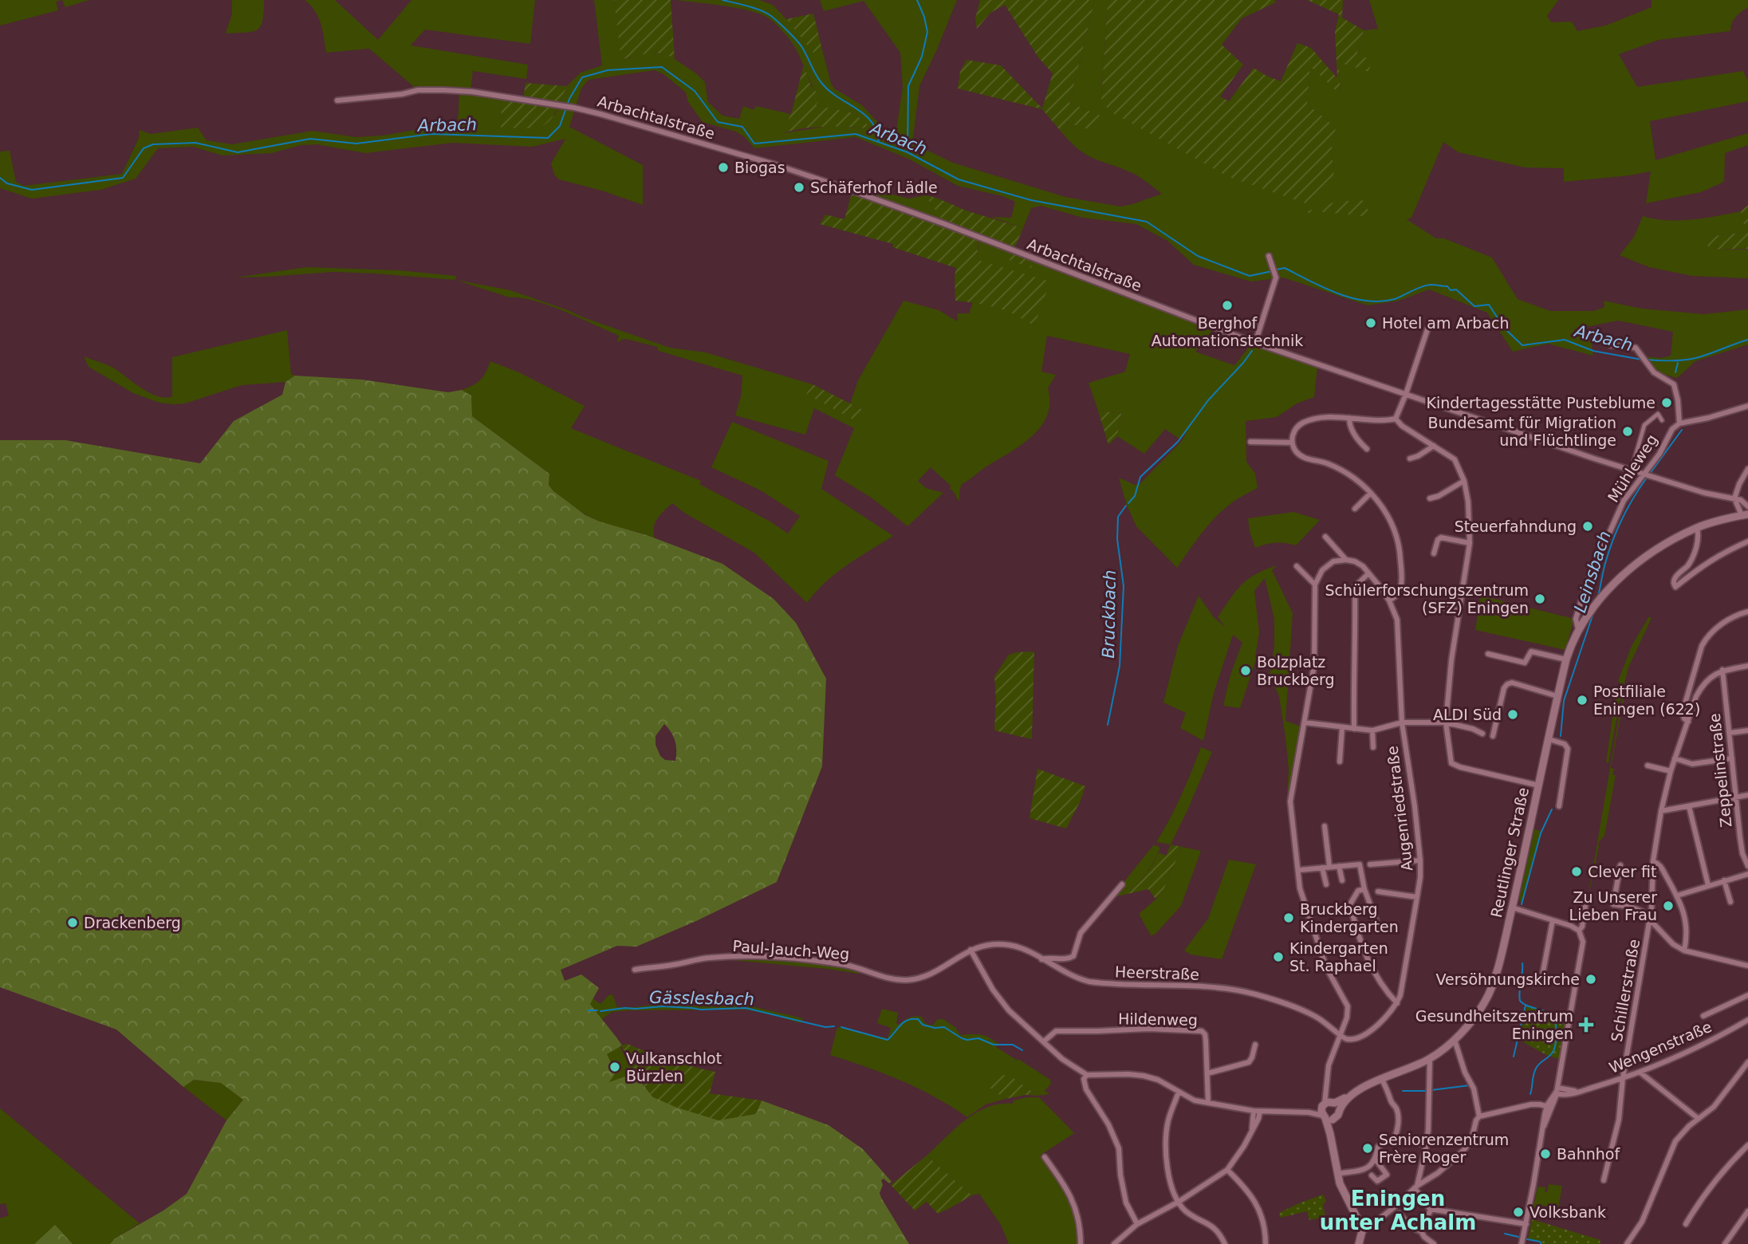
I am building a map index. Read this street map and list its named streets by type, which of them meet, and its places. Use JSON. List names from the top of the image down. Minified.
{"streets":{"main road":["Reutlinger Straße"],"street":["Arbachtalstraße","Mühleweg","Zeppelinstraße","Augenriedstraße","Paul-Jauch-Weg","Heerstraße","Schillerstraße","Hildenweg","Wengenstraße"]},"crossings":[["Arbachtalstraße","Mühleweg"],["Arbachtalstraße","Reutlinger Straße"],["Mühleweg","Reutlinger Straße"],["Zeppelinstraße","Schillerstraße"],["Augenriedstraße","Heerstraße"],["Paul-Jauch-Weg","Heerstraße"],["Schillerstraße","Wengenstraße"]],"districts":["Eningen unter Achalm"],"water":["Arbach","Leinsbach","Bruckbach","Gässlesbach"],"places":{"other":["Biogas","Schäferhof Lädle","Berghof Automationstechnik","Hotel am Arbach","Kindertagesstätte Pusteblume","Bundesamt für Migration und Flüchtlinge","Steuerfahndung","Schülerforschungszentrum (SFZ) Eningen","Bolzplatz Bruckberg","Postfiliale Eningen (622)","ALDI Süd","Clever fit","Zu Unserer Lieben Frau","Bruckberg Kindergarten","Drackenberg","Kindergarten St. Raphael","Versöhnungskirche","Vulkanschlot Bürzlen","Seniorenzentrum Frère Roger","Bahnhof","Volksbank"],"health":["Gesundheitszentrum Eningen"]}}
